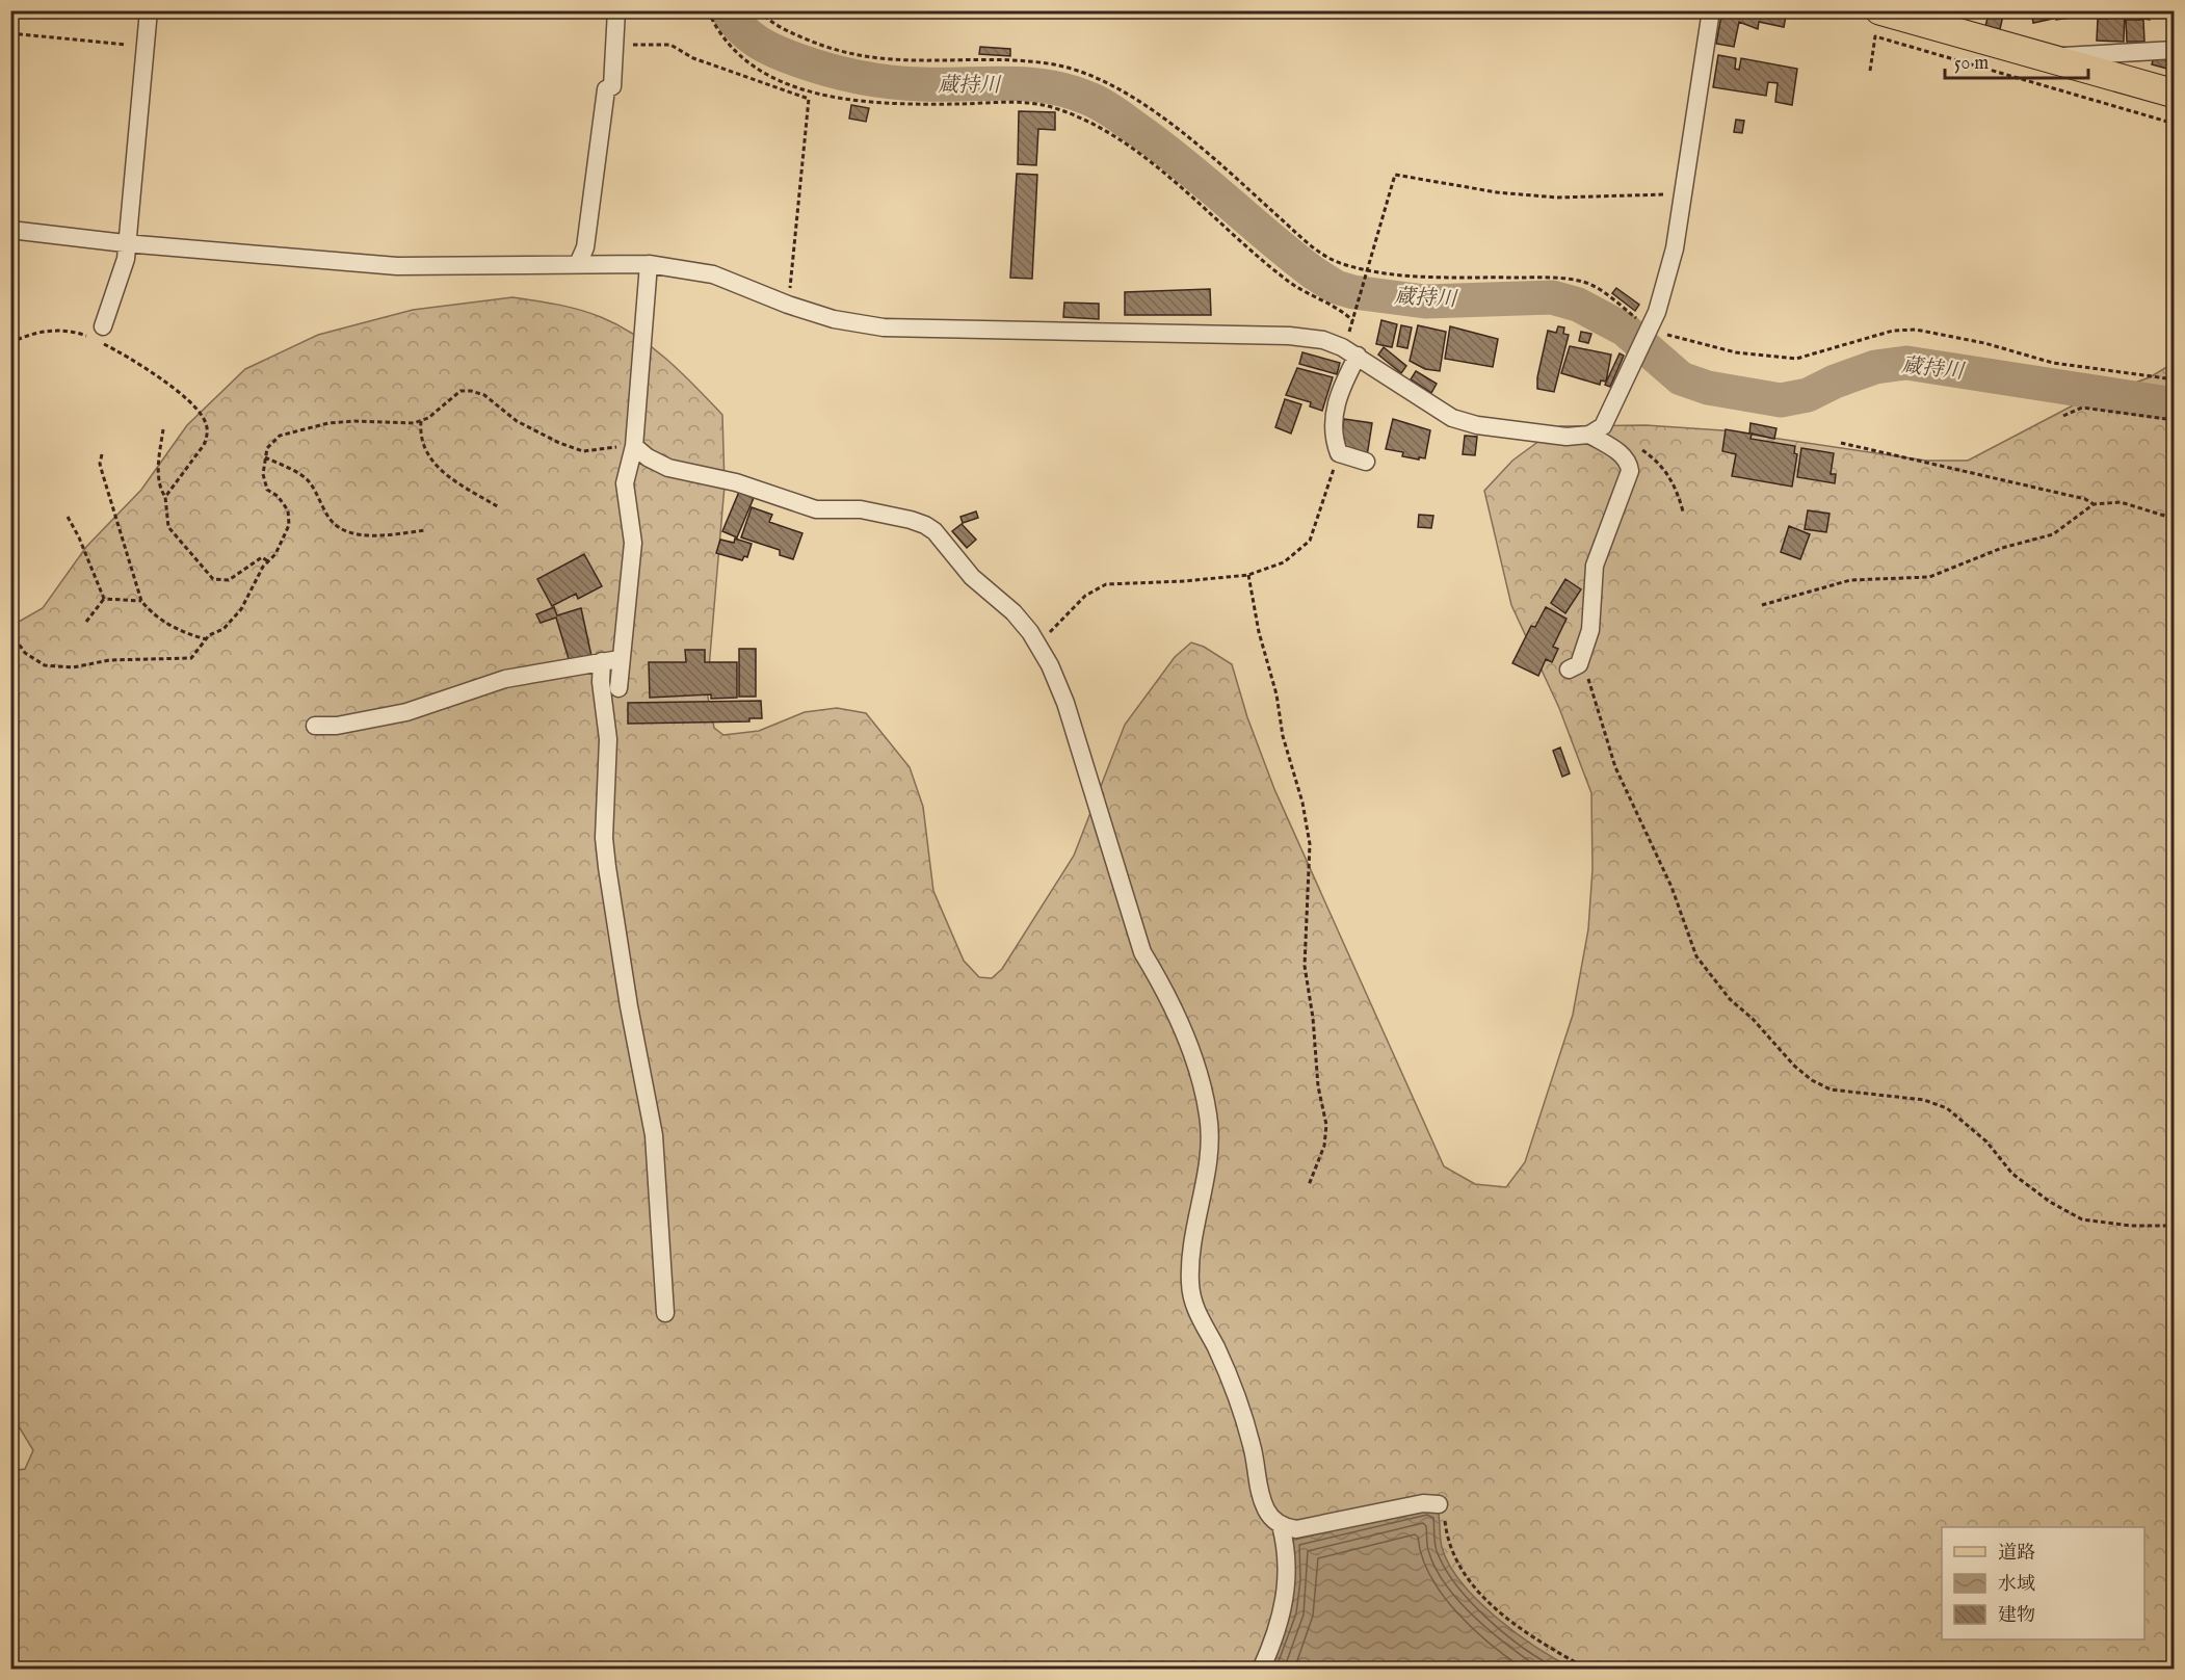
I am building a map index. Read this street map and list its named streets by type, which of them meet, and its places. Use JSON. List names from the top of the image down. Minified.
{"water":["蔵持川"],"legend":["道路","水域","建物"],"scale_bar":"50 m"}
